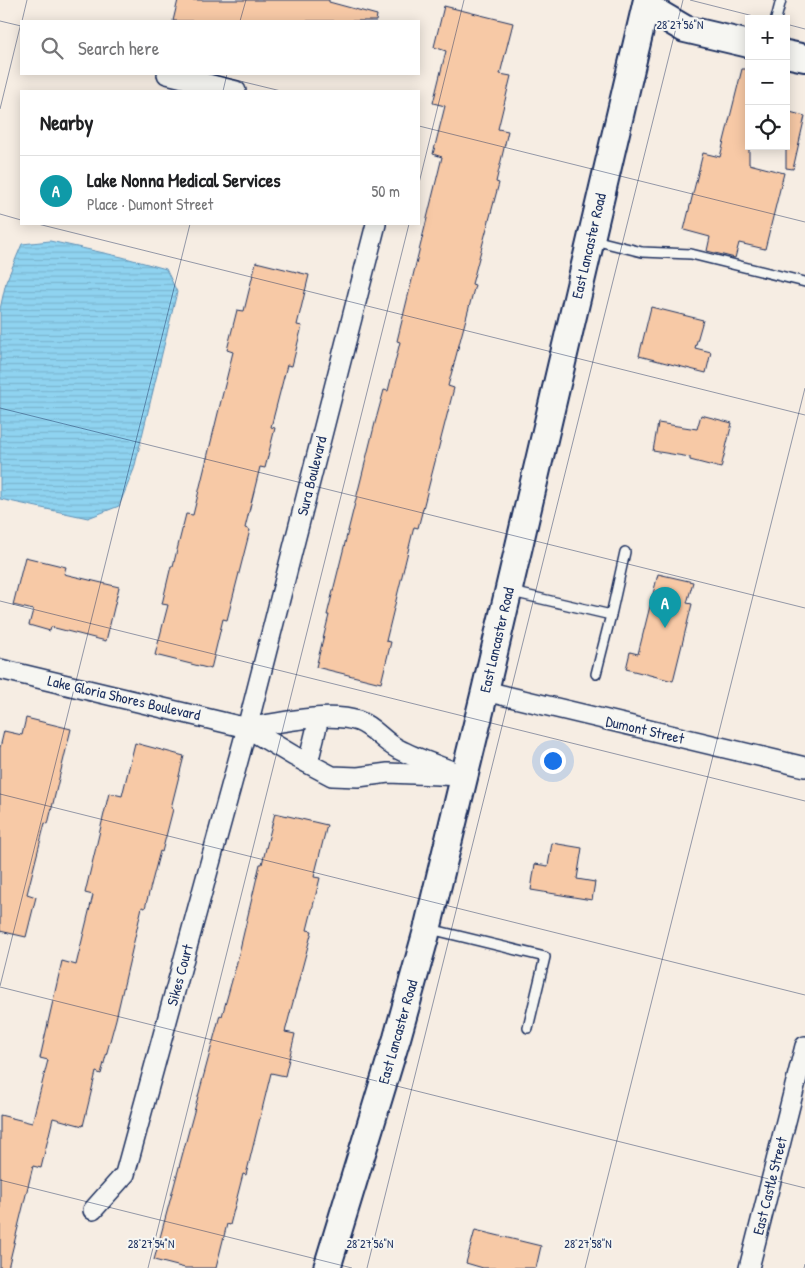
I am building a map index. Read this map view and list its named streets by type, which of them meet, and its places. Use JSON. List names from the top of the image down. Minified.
{"streets":{"street":["East Lancaster Road","Sura Boulevard","Lake Gloria Shores Boulevard","Dumont Street","Sikes Court","East Castle Street"]},"crossings":[["East Lancaster Road","Lake Gloria Shores Boulevard"],["East Lancaster Road","Dumont Street"],["Sura Boulevard","Lake Gloria Shores Boulevard"],["Sura Boulevard","Sikes Court"],["Lake Gloria Shores Boulevard","Sikes Court"]],"page":{"map_buttons":["+","−"],"search":"Search here","heading":"Nearby","list":[{"mark":"A","name":"Lake Nonna Medical Services","note":"Place · Dumont Street","value":"50 m"}],"pins":"A"},"coordinates":["28°27'56\"N","28°27'54\"N","28°27'58\"N"]}
